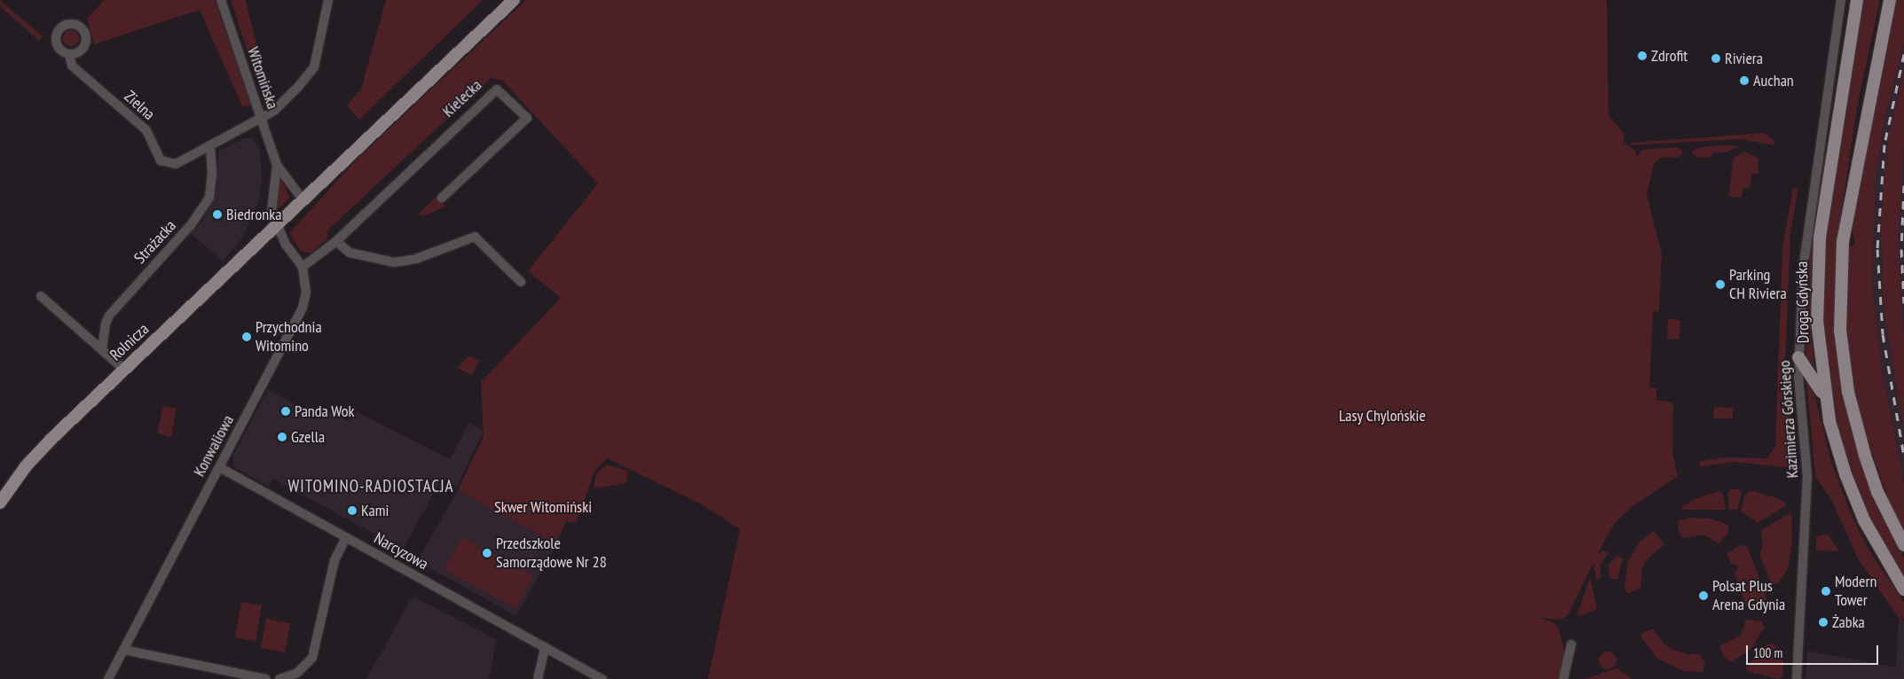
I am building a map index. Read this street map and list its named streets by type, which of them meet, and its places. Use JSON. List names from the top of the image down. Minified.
{"streets":{"main road":["Droga Gdyńska","Rolnicza"],"street":["Witomińska","Kielecka","Zielna","Strażacka","Kazimierza Górskiego","Konwaliowa","Narcyzowa"]},"crossings":[["Witomińska","Zielna"],["Witomińska","Rolnicza"],["Witomińska","Konwaliowa"],["Kielecka","Konwaliowa"],["Zielna","Strażacka"],["Rolnicza","Konwaliowa"],["Konwaliowa","Narcyzowa"]],"districts":["WITOMINO-RADIOSTACJA"],"parks":["Lasy Chylońskie","Skwer Witomiński"],"places":["Zdrofit","Riviera","Auchan","Biedronka","Parking CH Riviera","Przychodnia Witomino","Panda Wok","Gzella","Kami","Przedszkole Samorządowe Nr 28","Modern Tower","Polsat Plus Arena Gdynia","Żabka"],"scale_bar":"100 m"}
